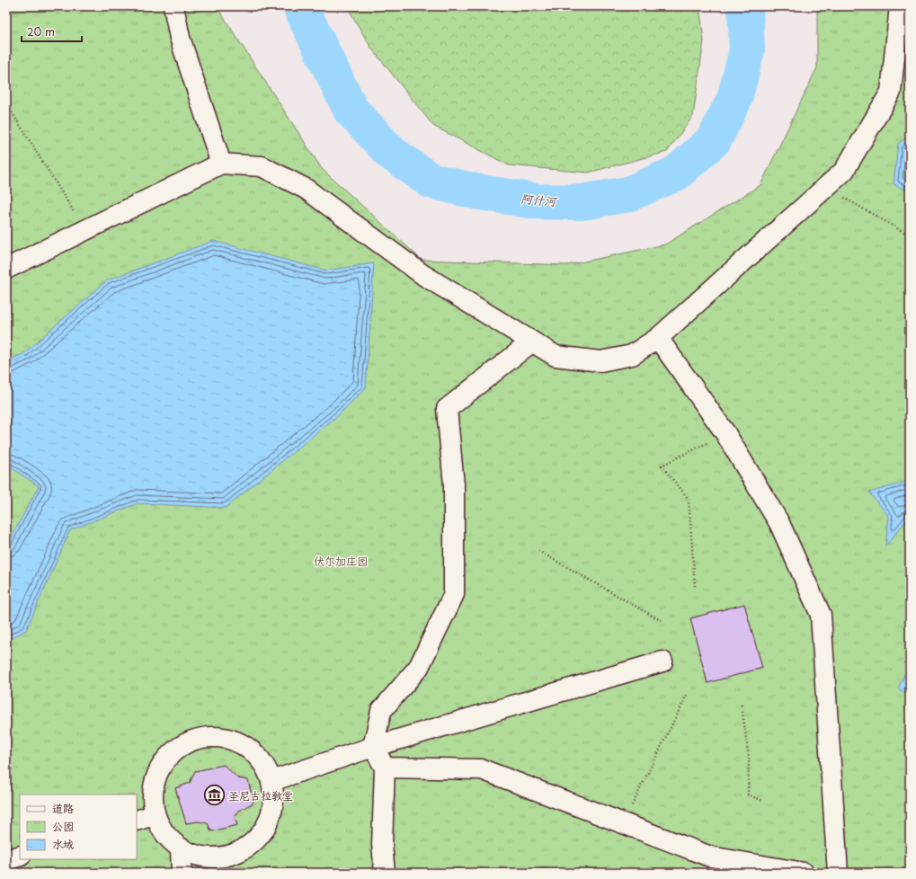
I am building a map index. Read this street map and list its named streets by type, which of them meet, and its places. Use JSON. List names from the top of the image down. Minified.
{"water":["阿什河"],"parks":["伏尔加庄园"],"places":{"museum":["圣尼古拉教堂"]},"legend":["道路","公园","水域"],"scale_bar":"20 m"}
